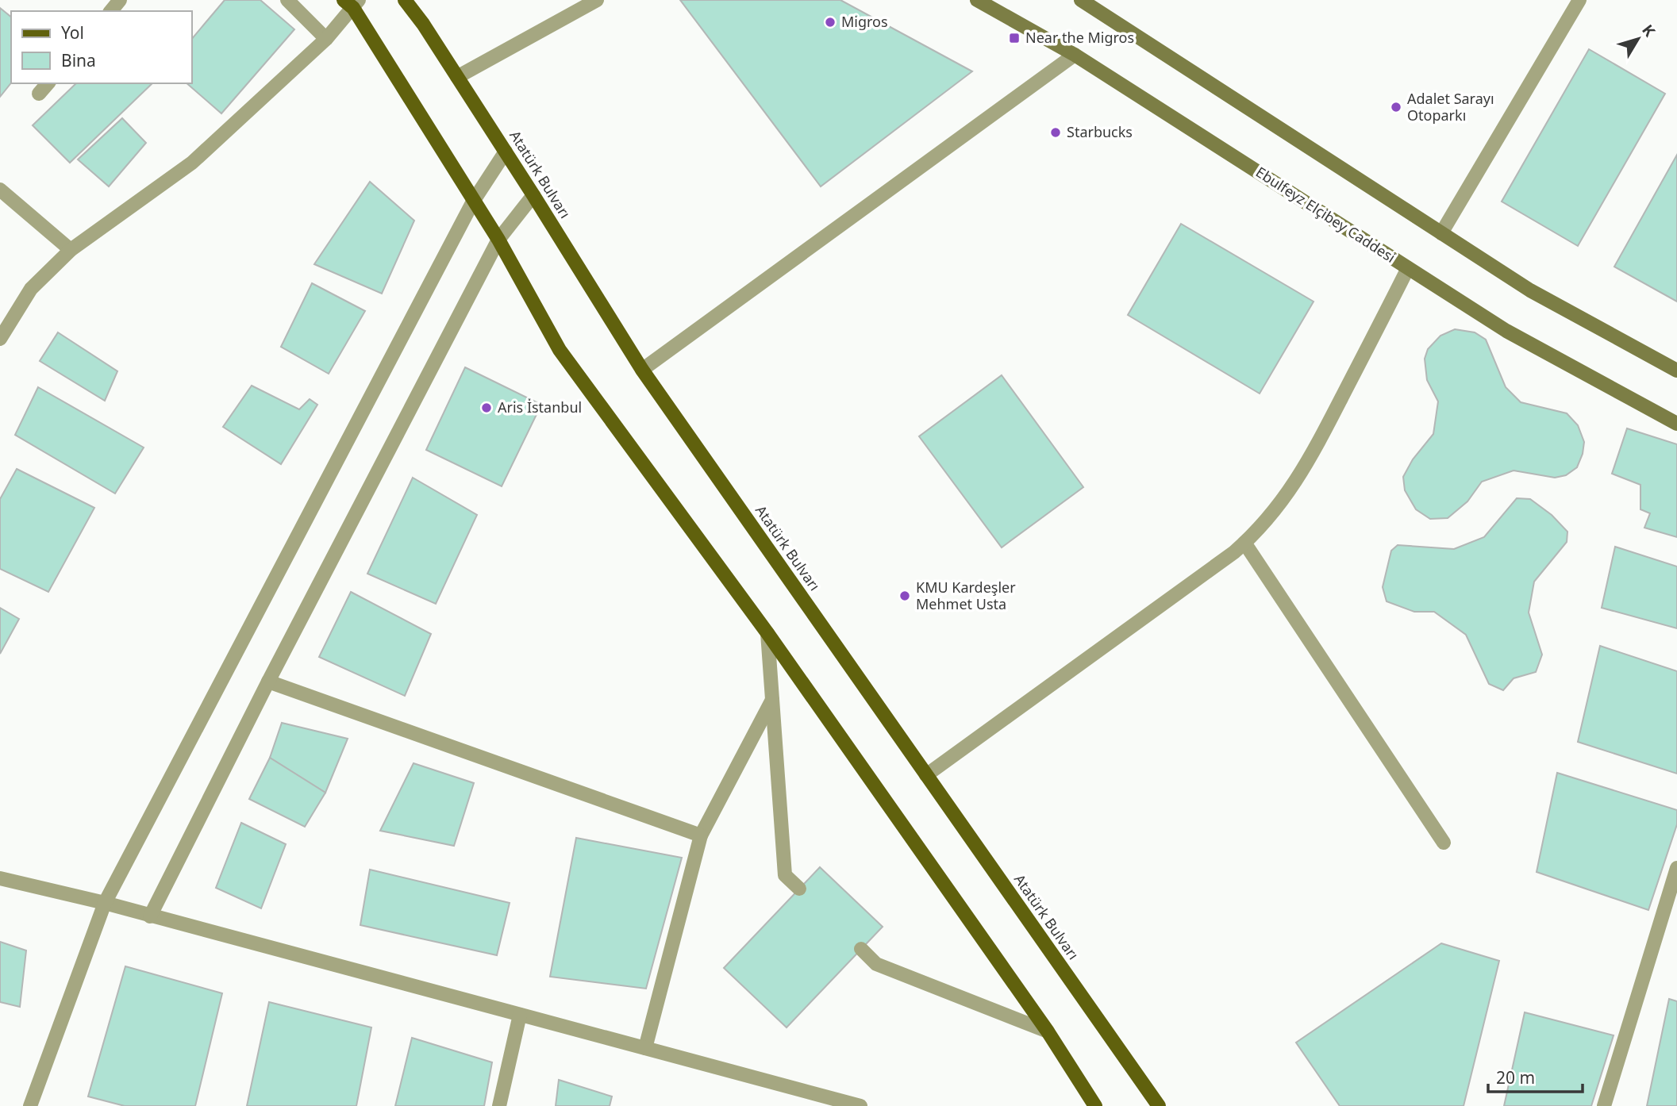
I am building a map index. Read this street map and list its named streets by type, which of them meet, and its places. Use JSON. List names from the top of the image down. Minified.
{"streets":{"main road":["Atatürk Bulvarı","Ebulfeyz Elçibey Caddesi"]},"places":{"other":["Migros","Adalet Sarayı Otoparkı","Starbucks","Aris İstanbul","KMU Kardeşler Mehmet Usta"],"transit":["Near the Migros"]},"legend":["Yol","Bina"],"scale_bar":"20 m","north":"top right"}
